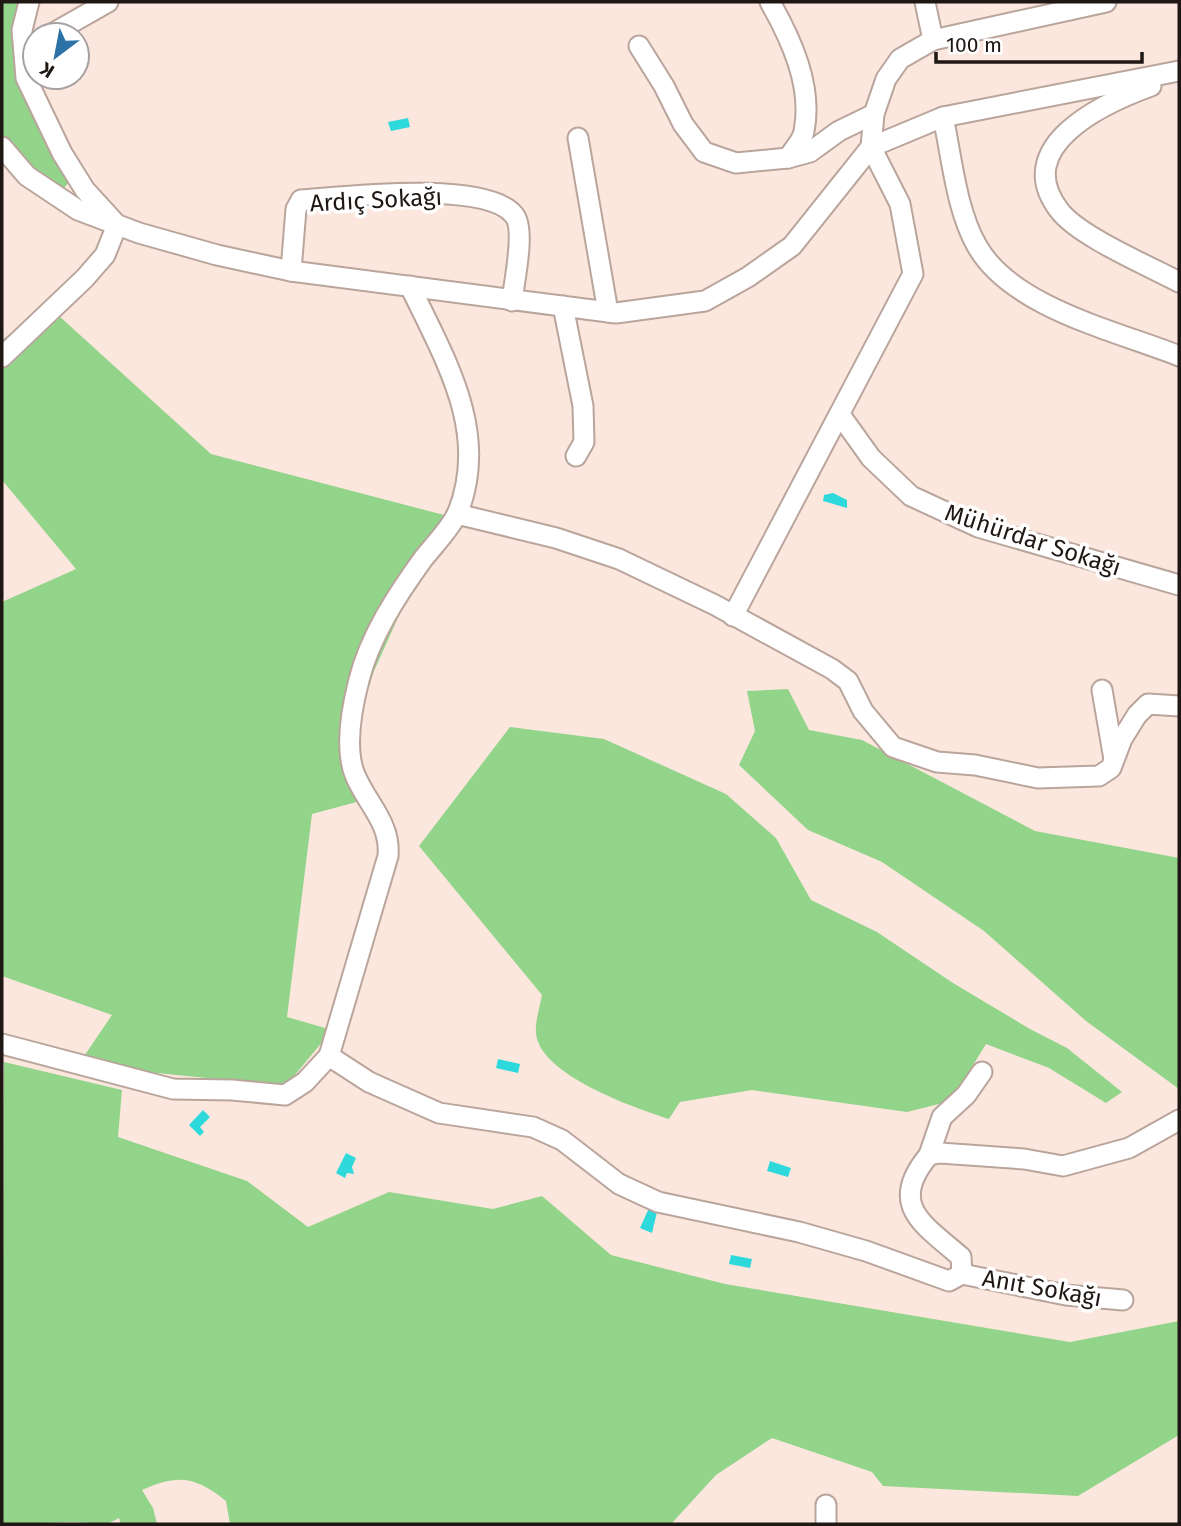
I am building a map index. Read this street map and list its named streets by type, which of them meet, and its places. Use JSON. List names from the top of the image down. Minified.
{"streets":{"street":["Ardıç Sokağı","Mühürdar Sokağı","Anıt Sokağı"]},"scale_bar":"100 m","north":"bottom left"}
